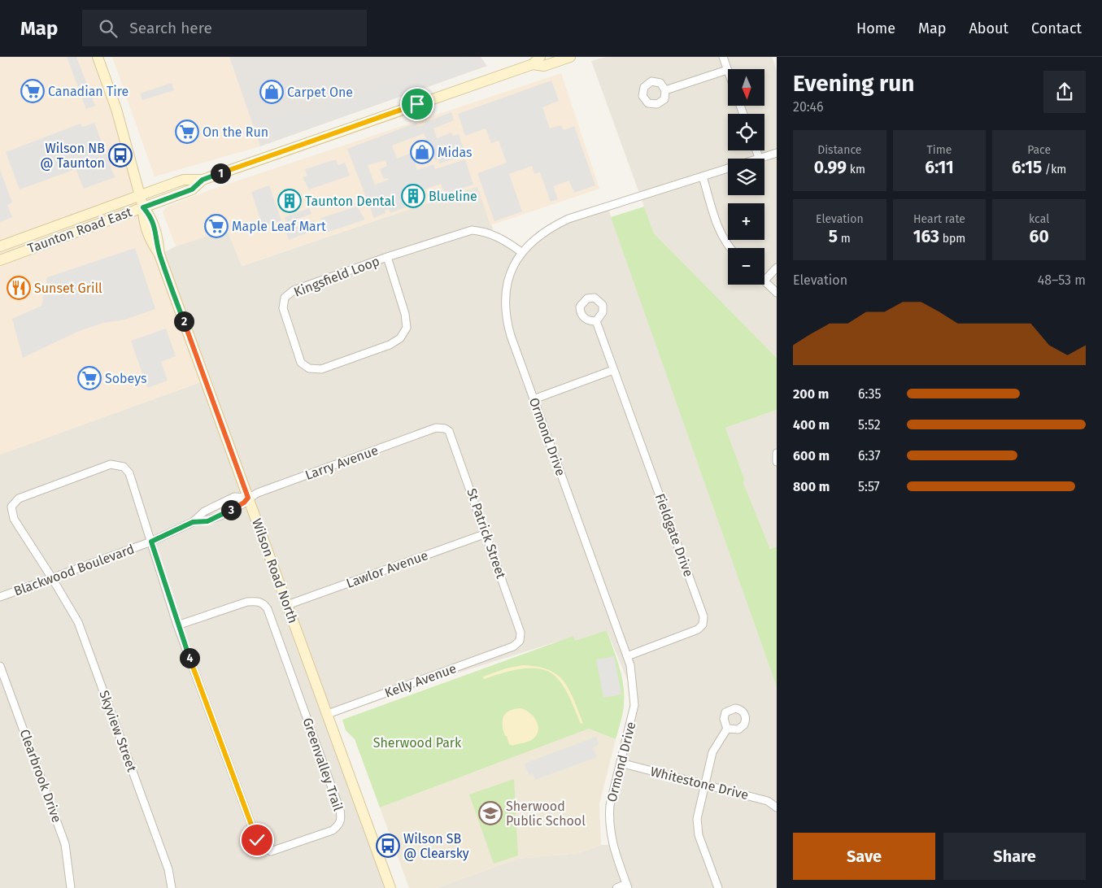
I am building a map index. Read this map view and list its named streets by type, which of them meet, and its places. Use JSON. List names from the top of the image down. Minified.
{"streets":{"main road":["Taunton Road East","Wilson Road North"],"street":["Kingsfield Loop","Ormond Drive","Larry Avenue","St Patrick Street","Fieldgate Drive","Lawlor Avenue","Blackwood Boulevard","Kelly Avenue","Skyview Street","Greenvalley Trail","Clearbrook Drive","Whitestone Drive"]},"crossings":[["Taunton Road East","Wilson Road North"],["Ormond Drive","Fieldgate Drive"],["Ormond Drive","Whitestone Drive"],["Larry Avenue","St Patrick Street"],["Larry Avenue","Blackwood Boulevard"],["Larry Avenue","Wilson Road North"],["St Patrick Street","Lawlor Avenue"],["St Patrick Street","Kelly Avenue"],["Lawlor Avenue","Wilson Road North"],["Blackwood Boulevard","Wilson Road North"],["Blackwood Boulevard","Skyview Street"],["Blackwood Boulevard","Greenvalley Trail"],["Wilson Road North","Kelly Avenue"],["Skyview Street","Greenvalley Trail"]],"parks":["Sherwood Park"],"places":{"supermarket":["Canadian Tire","On the Run","Maple Leaf Mart","Sobeys"],"shop":["Carpet One","Midas"],"bus stop":["Wilson NB @ Taunton","Wilson SB @ Clearsky"],"building":["Blueline","Taunton Dental"],"restaurant":["Sunset Grill"],"school or university":["Sherwood Public School"]},"north":"bottom","page":{"header":"Map","search":"Search here","nav":["Home","Map","About","Contact"],"heading":["Evening run","20:46"],"map_buttons":["+","−"],"stats":[["Distance","0.99 km"],["Time","6:11"],["Pace","6:15 /km"],["Elevation","5 m"],["Heart rate","163 bpm"],["kcal","60"]],"pins":["1","2","3","4"],"chart":["Elevation","48–53 m"],"list":[{"name":"200 m","note":"6:35"},{"name":"400 m","note":"5:52"},{"name":"600 m","note":"6:37"},{"name":"800 m","note":"5:57"}],"buttons":["Save","Share"]}}
